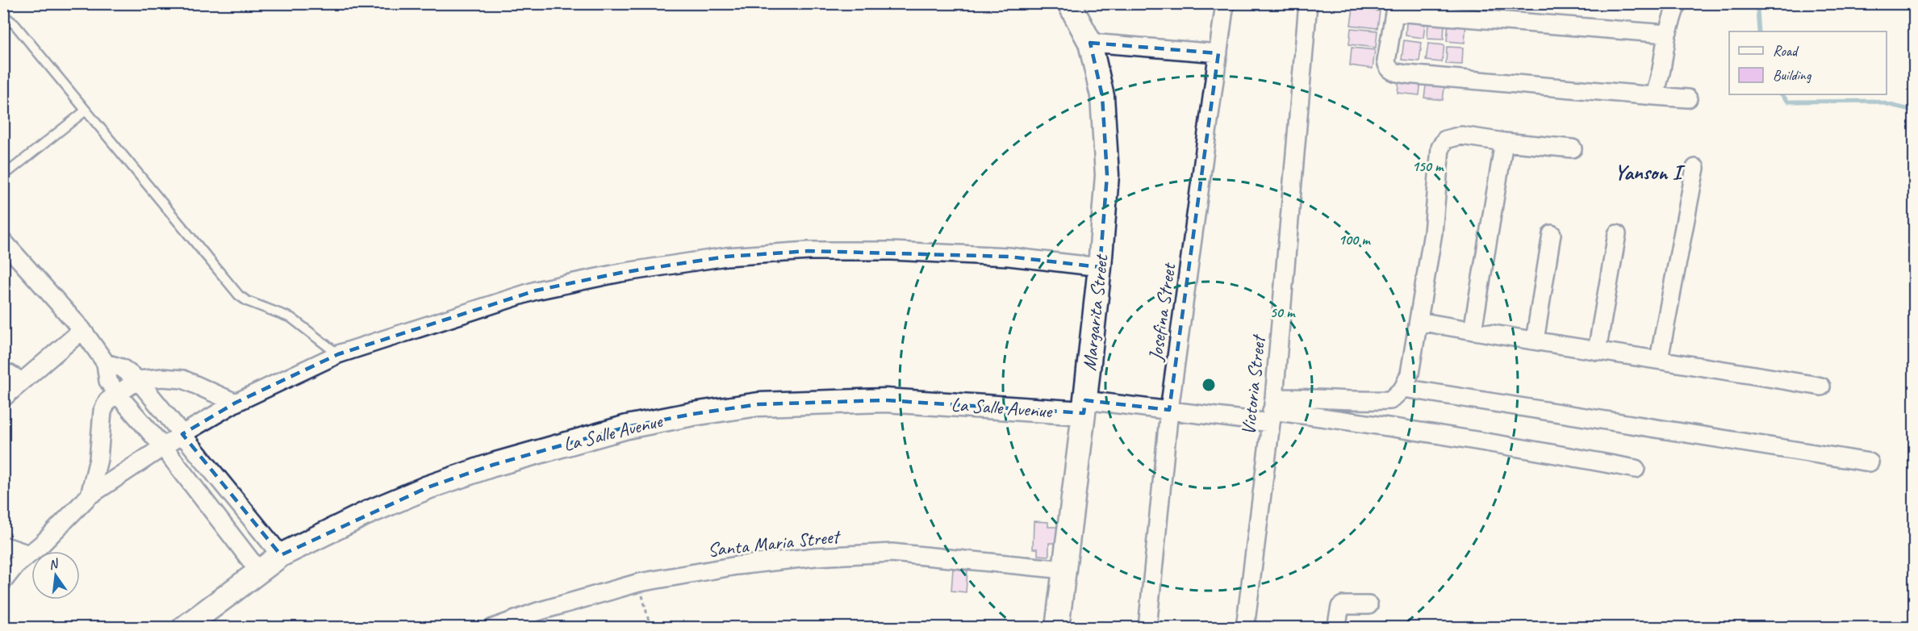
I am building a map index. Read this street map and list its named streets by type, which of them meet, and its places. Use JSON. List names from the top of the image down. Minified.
{"streets":{"street":["Josefina Street","Margarita Street","Victoria Street","La Salle Avenue","Santa Maria Street"]},"crossings":[["Margarita Street","La Salle Avenue"],["Margarita Street","Santa Maria Street"]],"districts":["Yanson I"],"legend":["Road","Building"],"north":"top","rings":["150 m","100 m","50 m"]}
